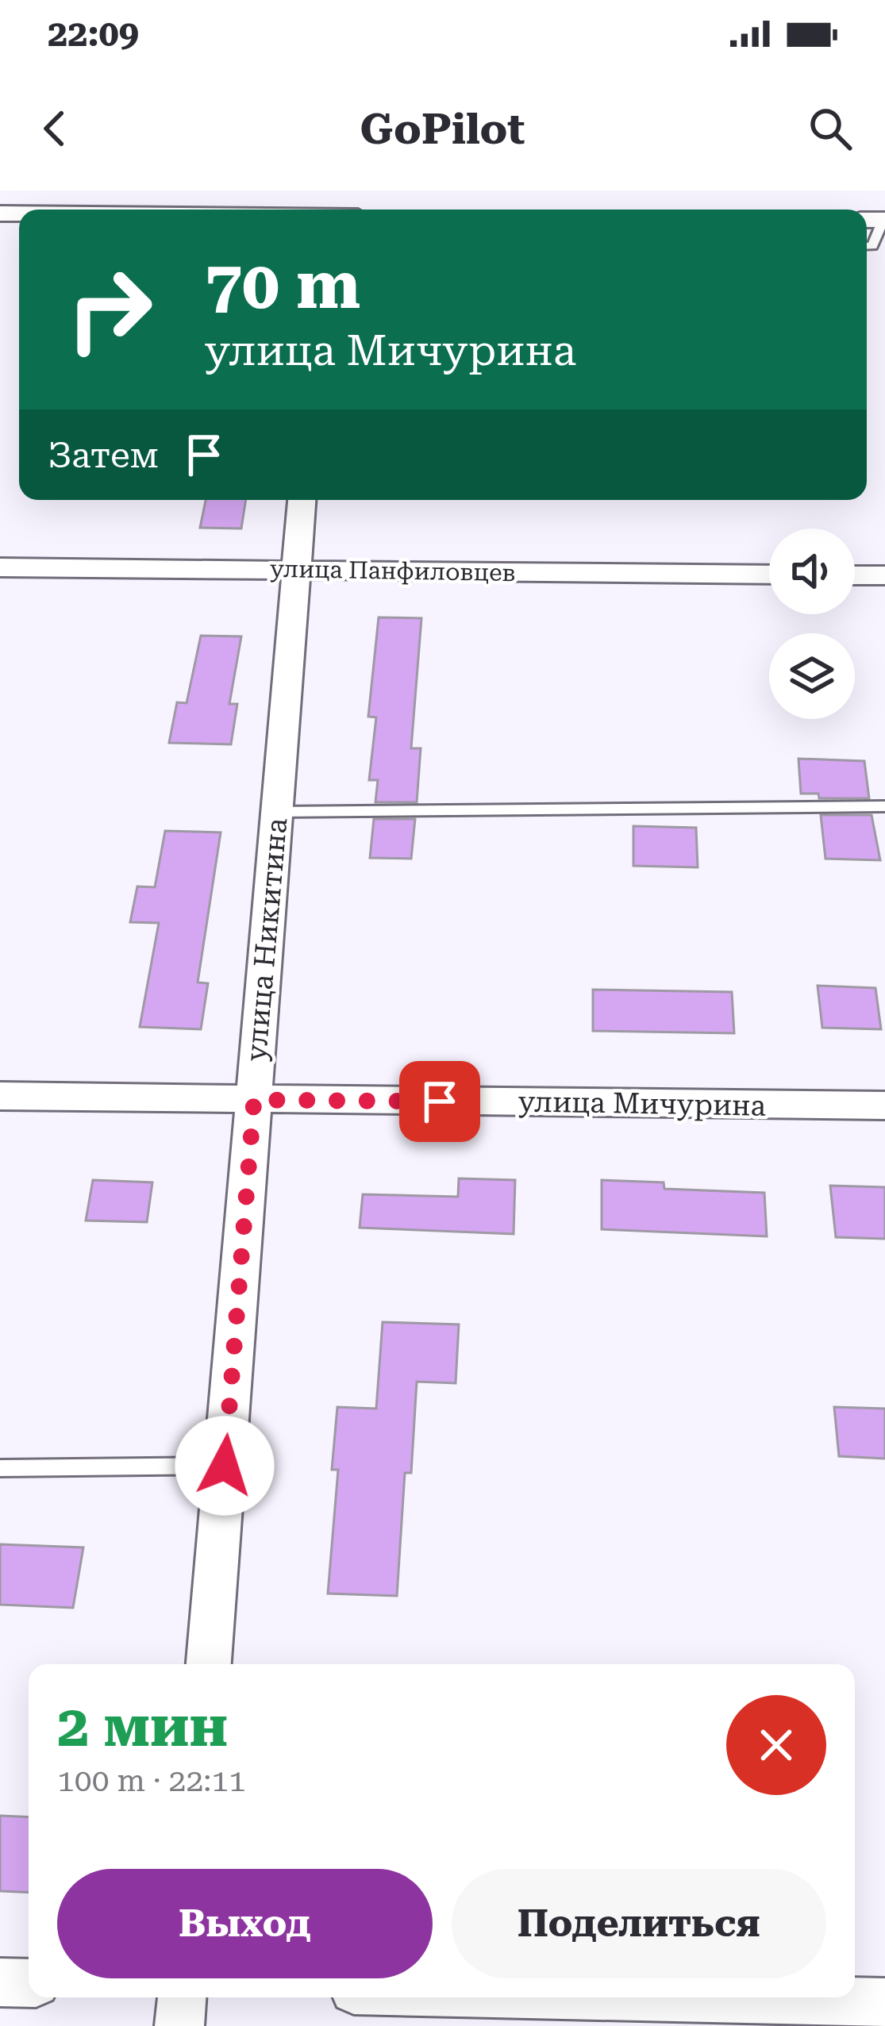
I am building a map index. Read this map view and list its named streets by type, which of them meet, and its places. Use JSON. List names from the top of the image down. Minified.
{"streets":{"street":["улица Панфиловцев","улица Никитина","улица Мичурина"]},"crossings":[["улица Панфиловцев","улица Никитина"],["улица Никитина","улица Мичурина"]],"page":{"status":"22:09","header":"GoPilot","turn":["70 m","улица Мичурина"],"then":"Затем","heading":["2 мин","100 m · 22:11"],"buttons":["Выход","Поделиться"]}}
